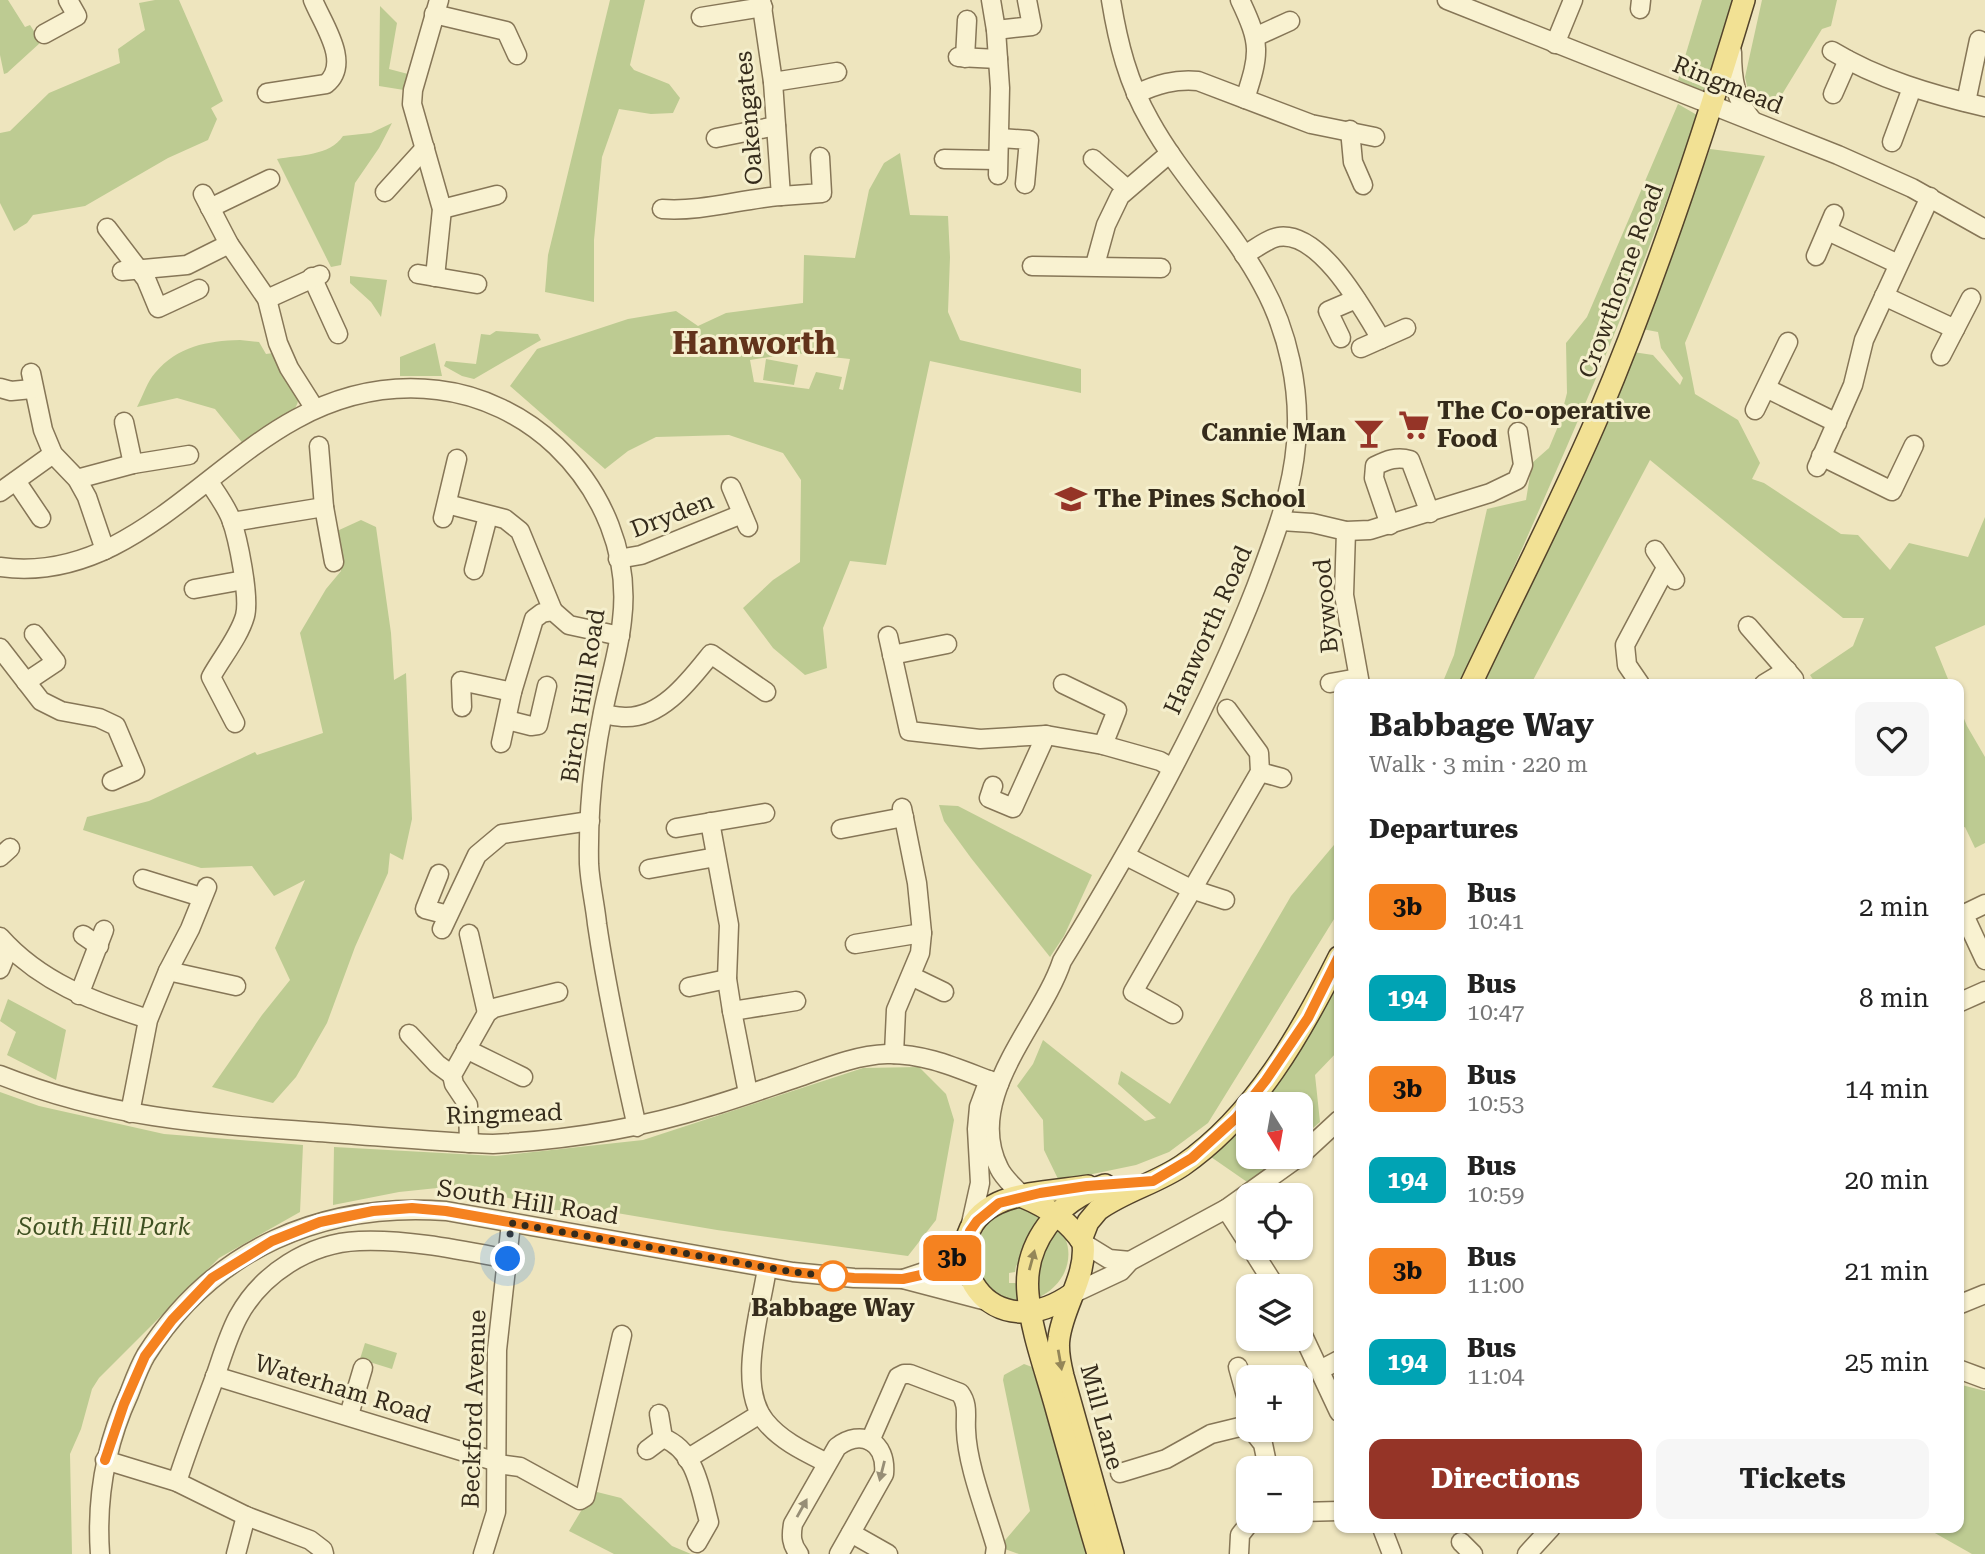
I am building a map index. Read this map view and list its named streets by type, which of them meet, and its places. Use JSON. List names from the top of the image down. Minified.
{"streets":{"main road":["Crowthorne Road","Mill Lane"],"street":["Ringmead","Oakengates","Dryden","Bywood","Hanworth Road","Birch Hill Road","South Hill Road","Waterham Road","Beckford Avenue"]},"crossings":[["Ringmead","Crowthorne Road"],["Ringmead","Hanworth Road"],["Ringmead","Birch Hill Road"],["Dryden","Birch Hill Road"],["Bywood","Hanworth Road"],["Hanworth Road","Mill Lane"],["South Hill Road","Beckford Avenue"],["South Hill Road","Mill Lane"],["Waterham Road","Beckford Avenue"]],"districts":["Hanworth"],"parks":["South Hill Park"],"places":{"supermarket":["The Co-operative Food"],"bar":["Cannie Man"],"school or university":["The Pines School"],"other":["Babbage Way"]},"lines":["bus line 3b"],"north":"bottom","page":{"on_map":"3b","heading":[["Babbage Way","Walk · 3 min · 220 m"],"Departures"],"list":[{"mark":"3b","name":"Bus","note":"10:41","value":"2 min"},{"mark":"194","name":"Bus","note":"10:47","value":"8 min"},{"mark":"3b","name":"Bus","note":"10:53","value":"14 min"},{"mark":"194","name":"Bus","note":"10:59","value":"20 min"},{"mark":"3b","name":"Bus","note":"11:00","value":"21 min"},{"mark":"194","name":"Bus","note":"11:04","value":"25 min"}],"map_buttons":["+","−"],"buttons":["Directions","Tickets"]}}
